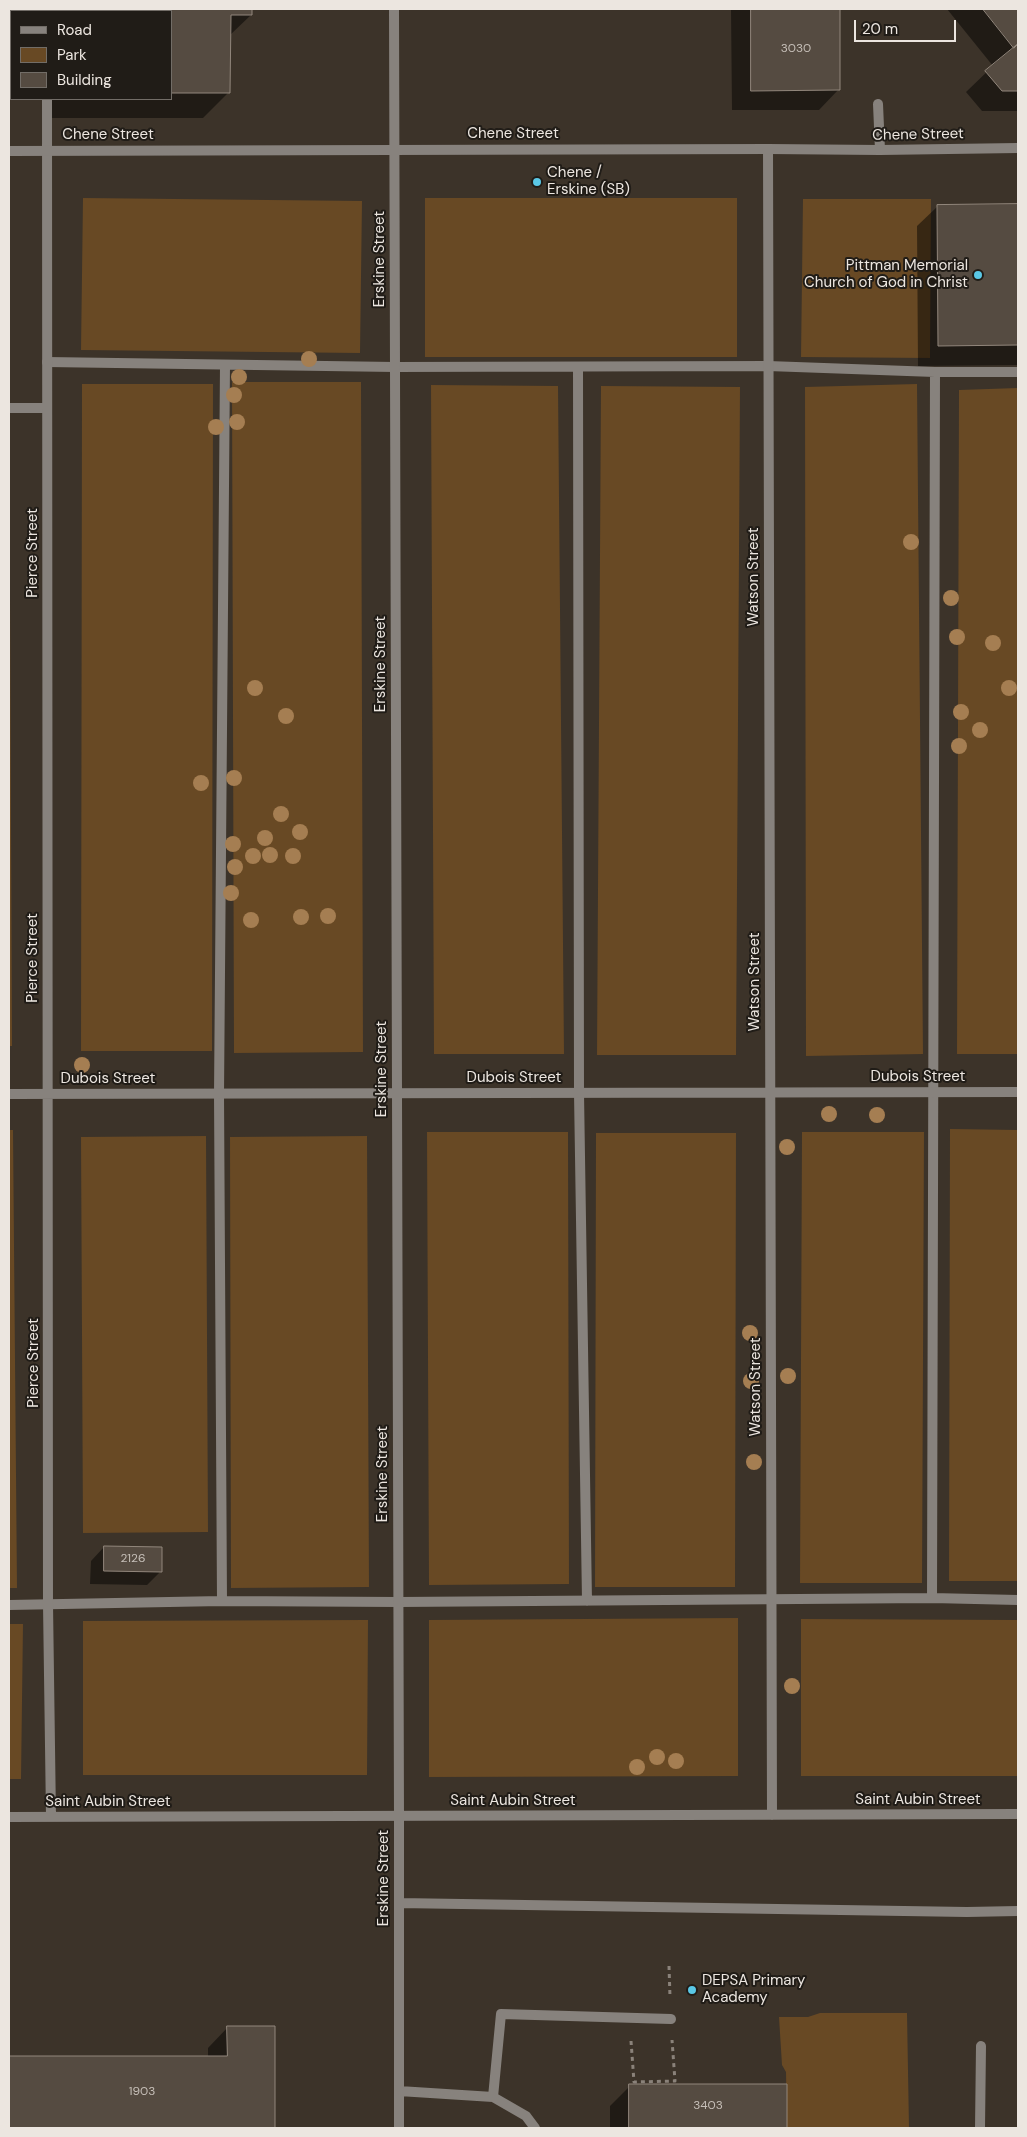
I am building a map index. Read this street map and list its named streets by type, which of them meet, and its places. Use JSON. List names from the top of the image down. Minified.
{"streets":{"street":["Chene Street","Erskine Street","Pierce Street","Watson Street","Dubois Street","Saint Aubin Street"]},"crossings":[["Chene Street","Erskine Street"],["Chene Street","Pierce Street"],["Chene Street","Watson Street"],["Erskine Street","Dubois Street"],["Erskine Street","Saint Aubin Street"],["Pierce Street","Dubois Street"],["Pierce Street","Saint Aubin Street"],["Watson Street","Dubois Street"],["Watson Street","Saint Aubin Street"]],"places":["Chene / Erskine (SB)","Pittman Memorial Church of God in Christ","DEPSA Primary Academy"],"house_numbers":["3030","2126","1903","3403"],"legend":["Road","Park","Building"],"scale_bar":"20 m"}
